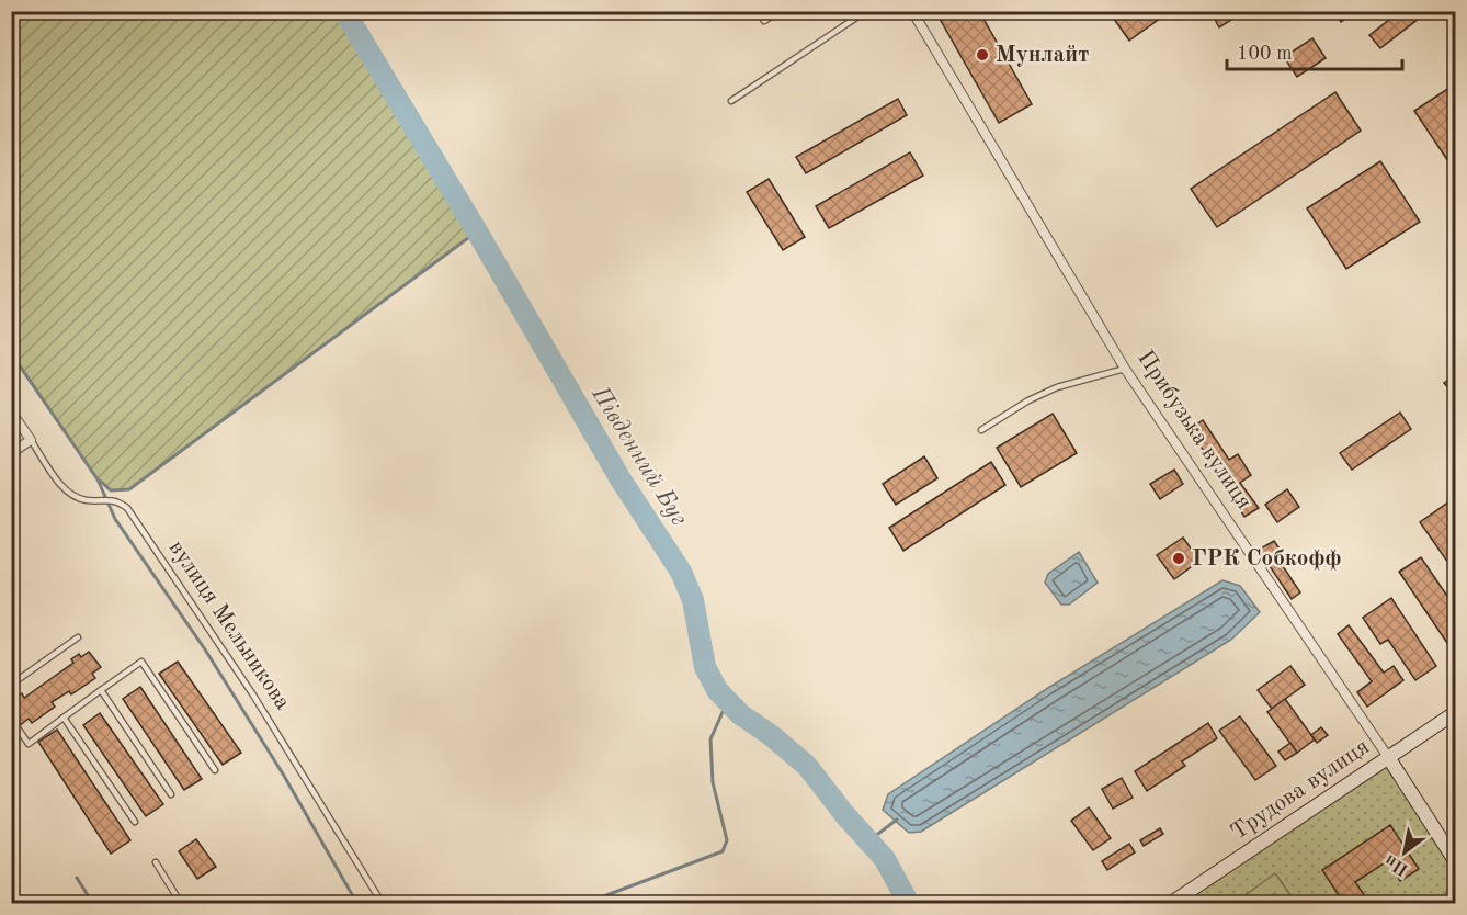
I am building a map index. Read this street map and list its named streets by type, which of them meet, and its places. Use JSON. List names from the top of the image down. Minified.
{"streets":{"main road":["Прибузька вулиця","Трудова вулиця"],"street":["вулиця Мельникова"]},"crossings":[["Прибузька вулиця","Трудова вулиця"]],"water":["Південний Буг"],"places":["Мунлайт","ГРК Собкофф"],"scale_bar":"100 m","north":"bottom left"}
